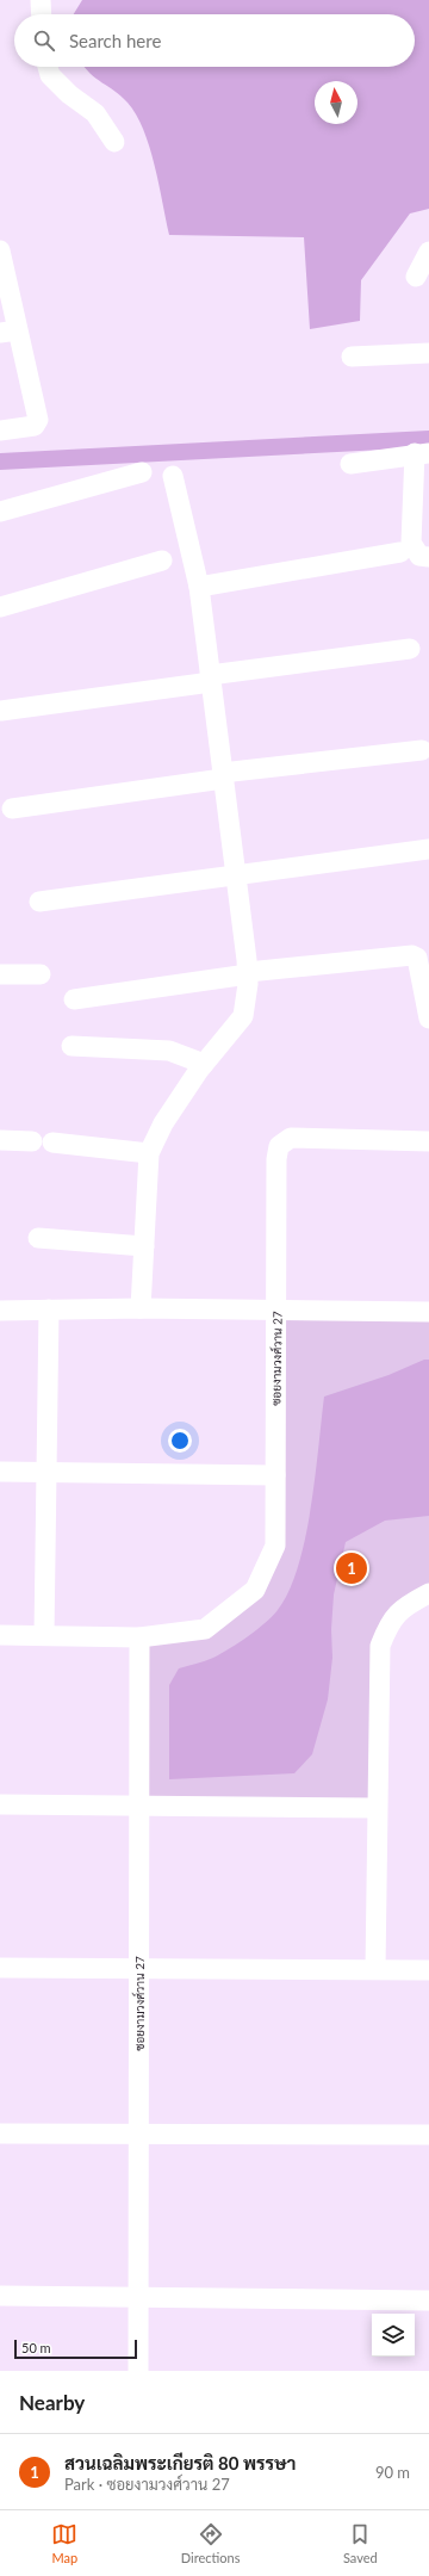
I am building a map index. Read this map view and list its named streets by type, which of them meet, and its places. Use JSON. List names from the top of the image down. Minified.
{"streets":{"street":["ซอยงามวงศ์วาน 27"]},"scale_bar":"50 m","north":"top","page":{"search":"Search here","pins":"1","scale":"50 m","heading":"Nearby","list":[{"mark":"1","name":"สวนเฉลิมพระเกียรติ 80 พรรษา","note":"Park · ซอยงามวงศ์วาน 27","value":"90 m"}],"nav":["Map","Directions","Saved"]}}
